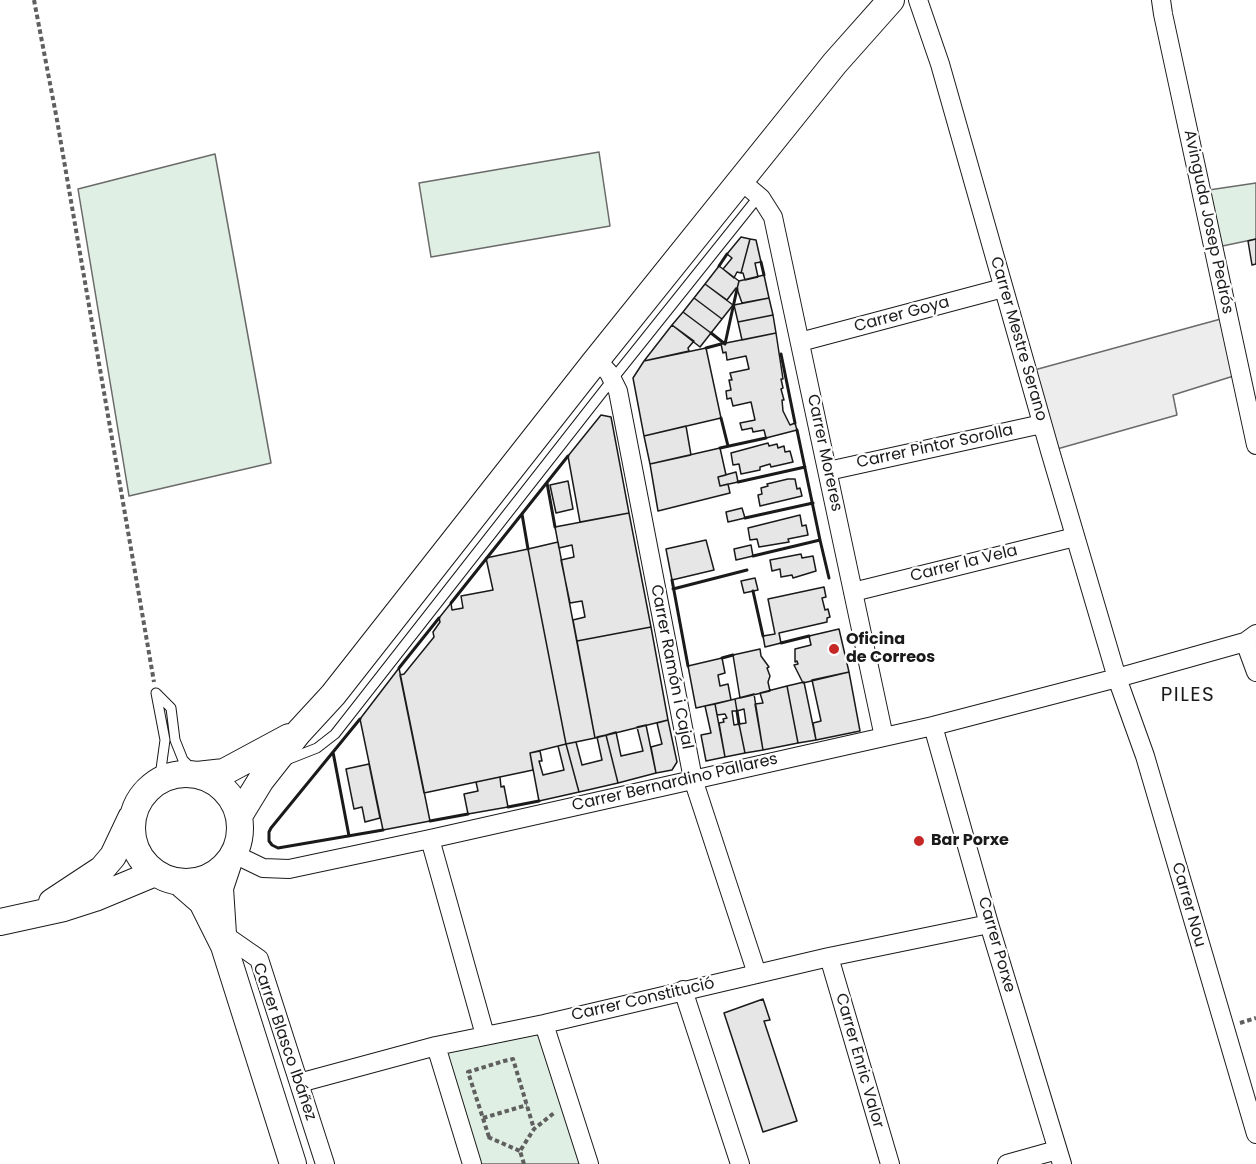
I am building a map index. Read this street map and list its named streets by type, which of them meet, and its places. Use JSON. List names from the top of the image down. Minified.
{"streets":{"main road":["Carrer Blasco Ibáñez"],"street":["Avinguda Josep Pedrós","Carrer Goya","Carrer Mestre Serano","Carrer Pintor Sorolla","Carrer Moreres","Carrer la Vela","Carrer Ramón i Cajal","Carrer Bernardino Pallares","Carrer Nou","Carrer Porxe","Carrer Constitució","Carrer Enric Valor"]},"crossings":[["Carrer Goya","Carrer Mestre Serano"],["Carrer Goya","Carrer Moreres"],["Carrer Mestre Serano","Carrer Pintor Sorolla"],["Carrer Mestre Serano","Carrer la Vela"],["Carrer Mestre Serano","Carrer Bernardino Pallares"],["Carrer Mestre Serano","Carrer Nou"],["Carrer Pintor Sorolla","Carrer Moreres"],["Carrer Moreres","Carrer la Vela"],["Carrer Moreres","Carrer Bernardino Pallares"],["Carrer Ramón i Cajal","Carrer Bernardino Pallares"],["Carrer Ramón i Cajal","Carrer Constitució"],["Carrer Bernardino Pallares","Carrer Nou"],["Carrer Bernardino Pallares","Carrer Porxe"],["Carrer Bernardino Pallares","Carrer Blasco Ibáñez"],["Carrer Porxe","Carrer Constitució"],["Carrer Constitució","Carrer Blasco Ibáñez"],["Carrer Constitució","Carrer Enric Valor"]],"districts":["PILES"],"places":["Oficina de Correos","Bar Porxe"]}
